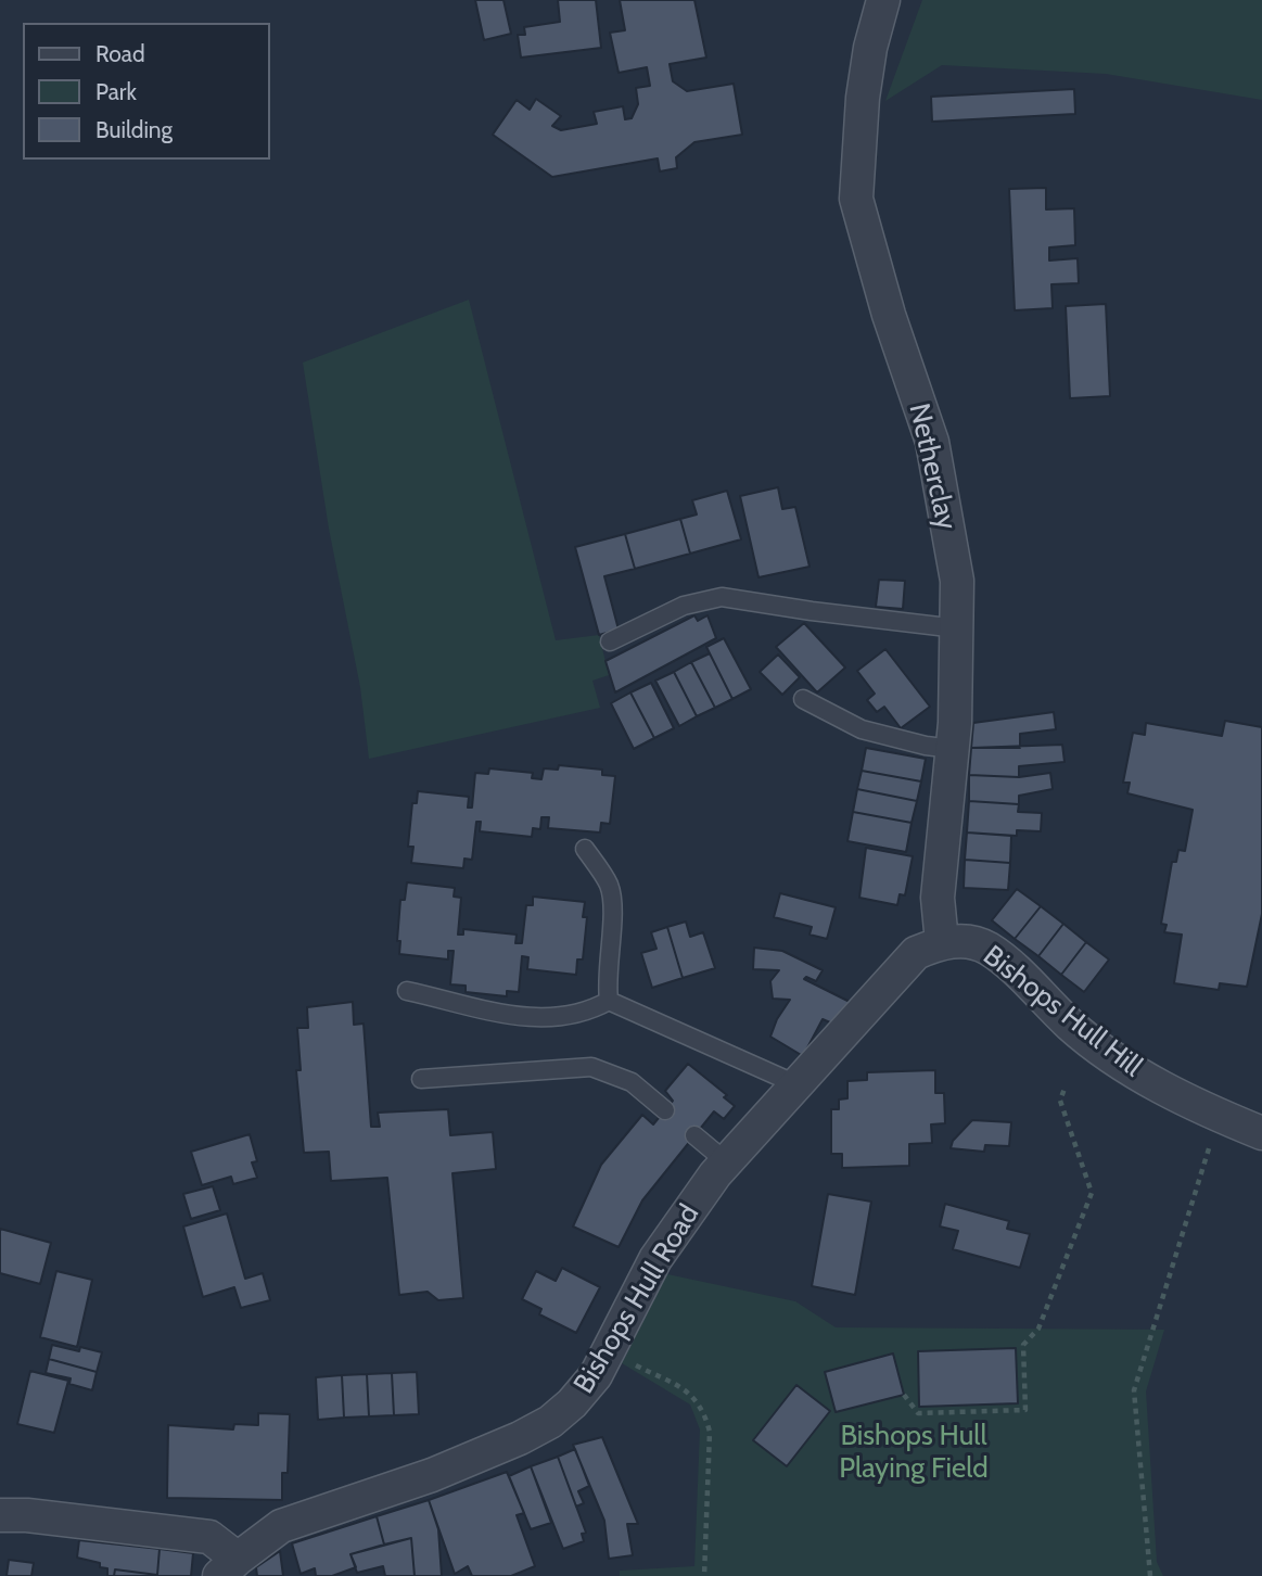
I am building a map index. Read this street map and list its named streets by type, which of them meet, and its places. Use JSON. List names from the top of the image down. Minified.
{"streets":{"street":["Netherclay","Bishops Hull Hill","Bishops Hull Road"]},"crossings":[["Netherclay","Bishops Hull Hill"],["Netherclay","Bishops Hull Road"],["Bishops Hull Hill","Bishops Hull Road"]],"parks":["Bishops Hull Playing Field"],"legend":["Road","Park","Building"]}
